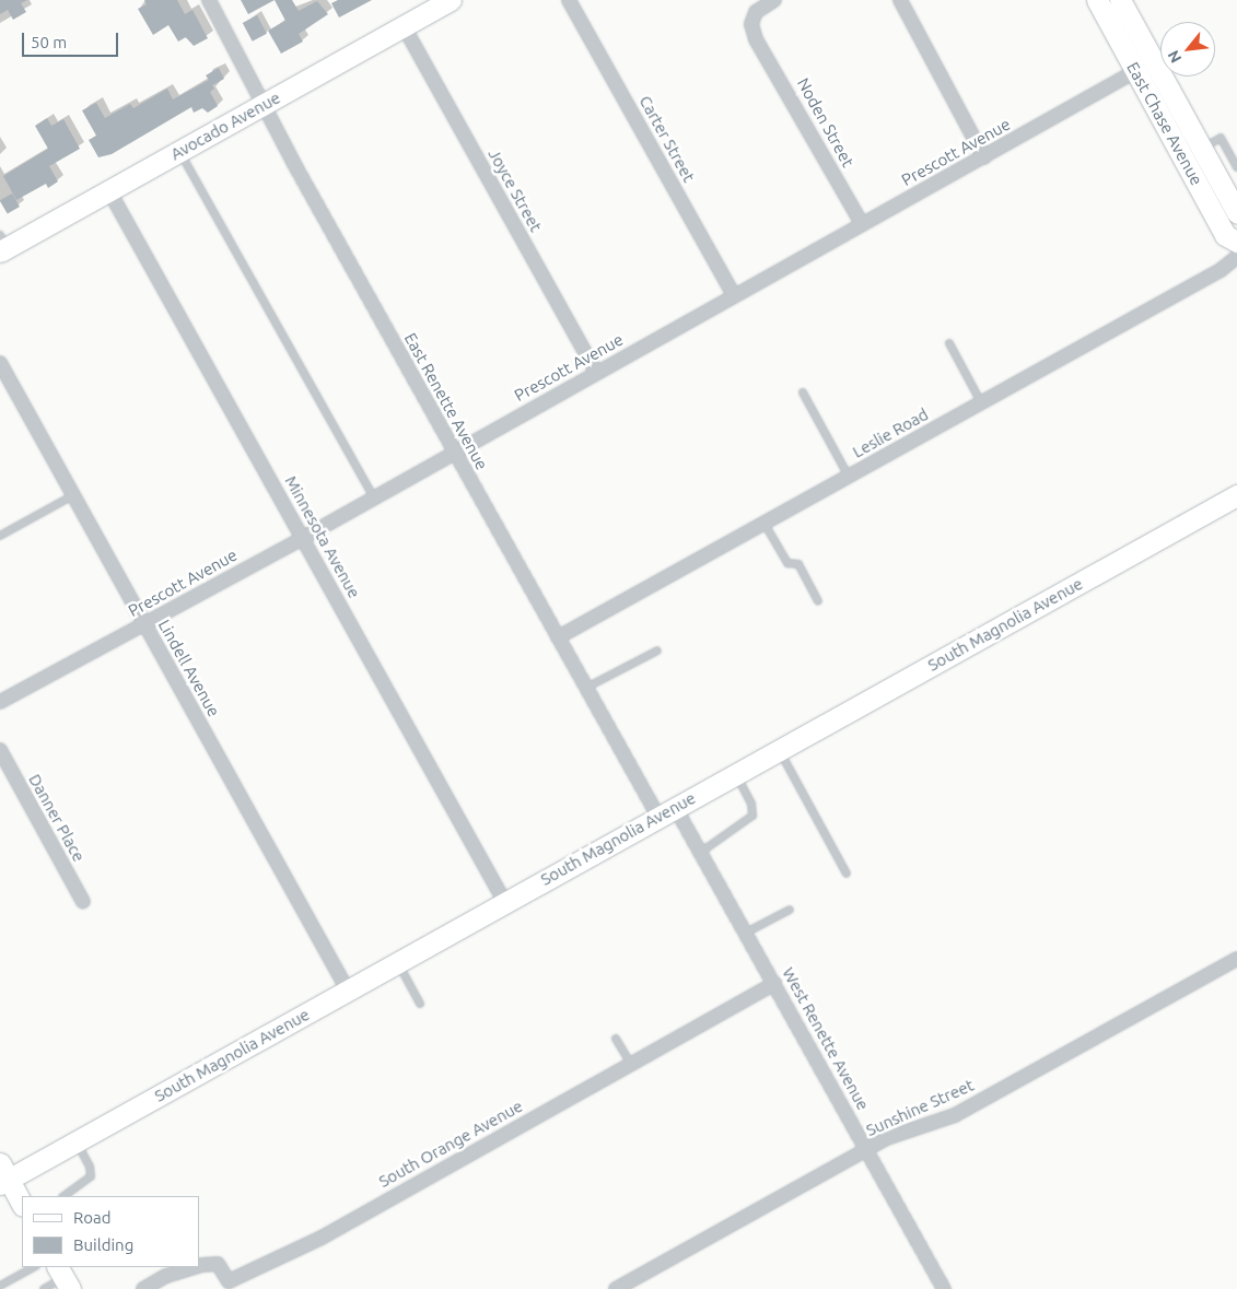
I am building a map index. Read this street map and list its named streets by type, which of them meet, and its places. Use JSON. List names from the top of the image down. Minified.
{"streets":{"main road":["East Chase Avenue","Avocado Avenue","South Magnolia Avenue"],"street":["Noden Street","Carter Street","Prescott Avenue","Joyce Street","East Renette Avenue","Leslie Road","Minnesota Avenue","Lindell Avenue","Danner Place","West Renette Avenue","Sunshine Street","South Orange Avenue"]},"crossings":[["Noden Street","Prescott Avenue"],["East Chase Avenue","Prescott Avenue"],["Avocado Avenue","Joyce Street"],["Avocado Avenue","East Renette Avenue"],["Avocado Avenue","Minnesota Avenue"],["Carter Street","Prescott Avenue"],["Prescott Avenue","Joyce Street"],["Prescott Avenue","East Renette Avenue"],["Prescott Avenue","Minnesota Avenue"],["Prescott Avenue","Lindell Avenue"],["East Renette Avenue","Leslie Road"],["East Renette Avenue","South Magnolia Avenue"],["East Renette Avenue","West Renette Avenue"],["Minnesota Avenue","South Magnolia Avenue"],["South Magnolia Avenue","Lindell Avenue"],["South Magnolia Avenue","West Renette Avenue"],["West Renette Avenue","Sunshine Street"],["West Renette Avenue","South Orange Avenue"]],"legend":["Road","Building"],"scale_bar":"50 m","north":"bottom left"}
